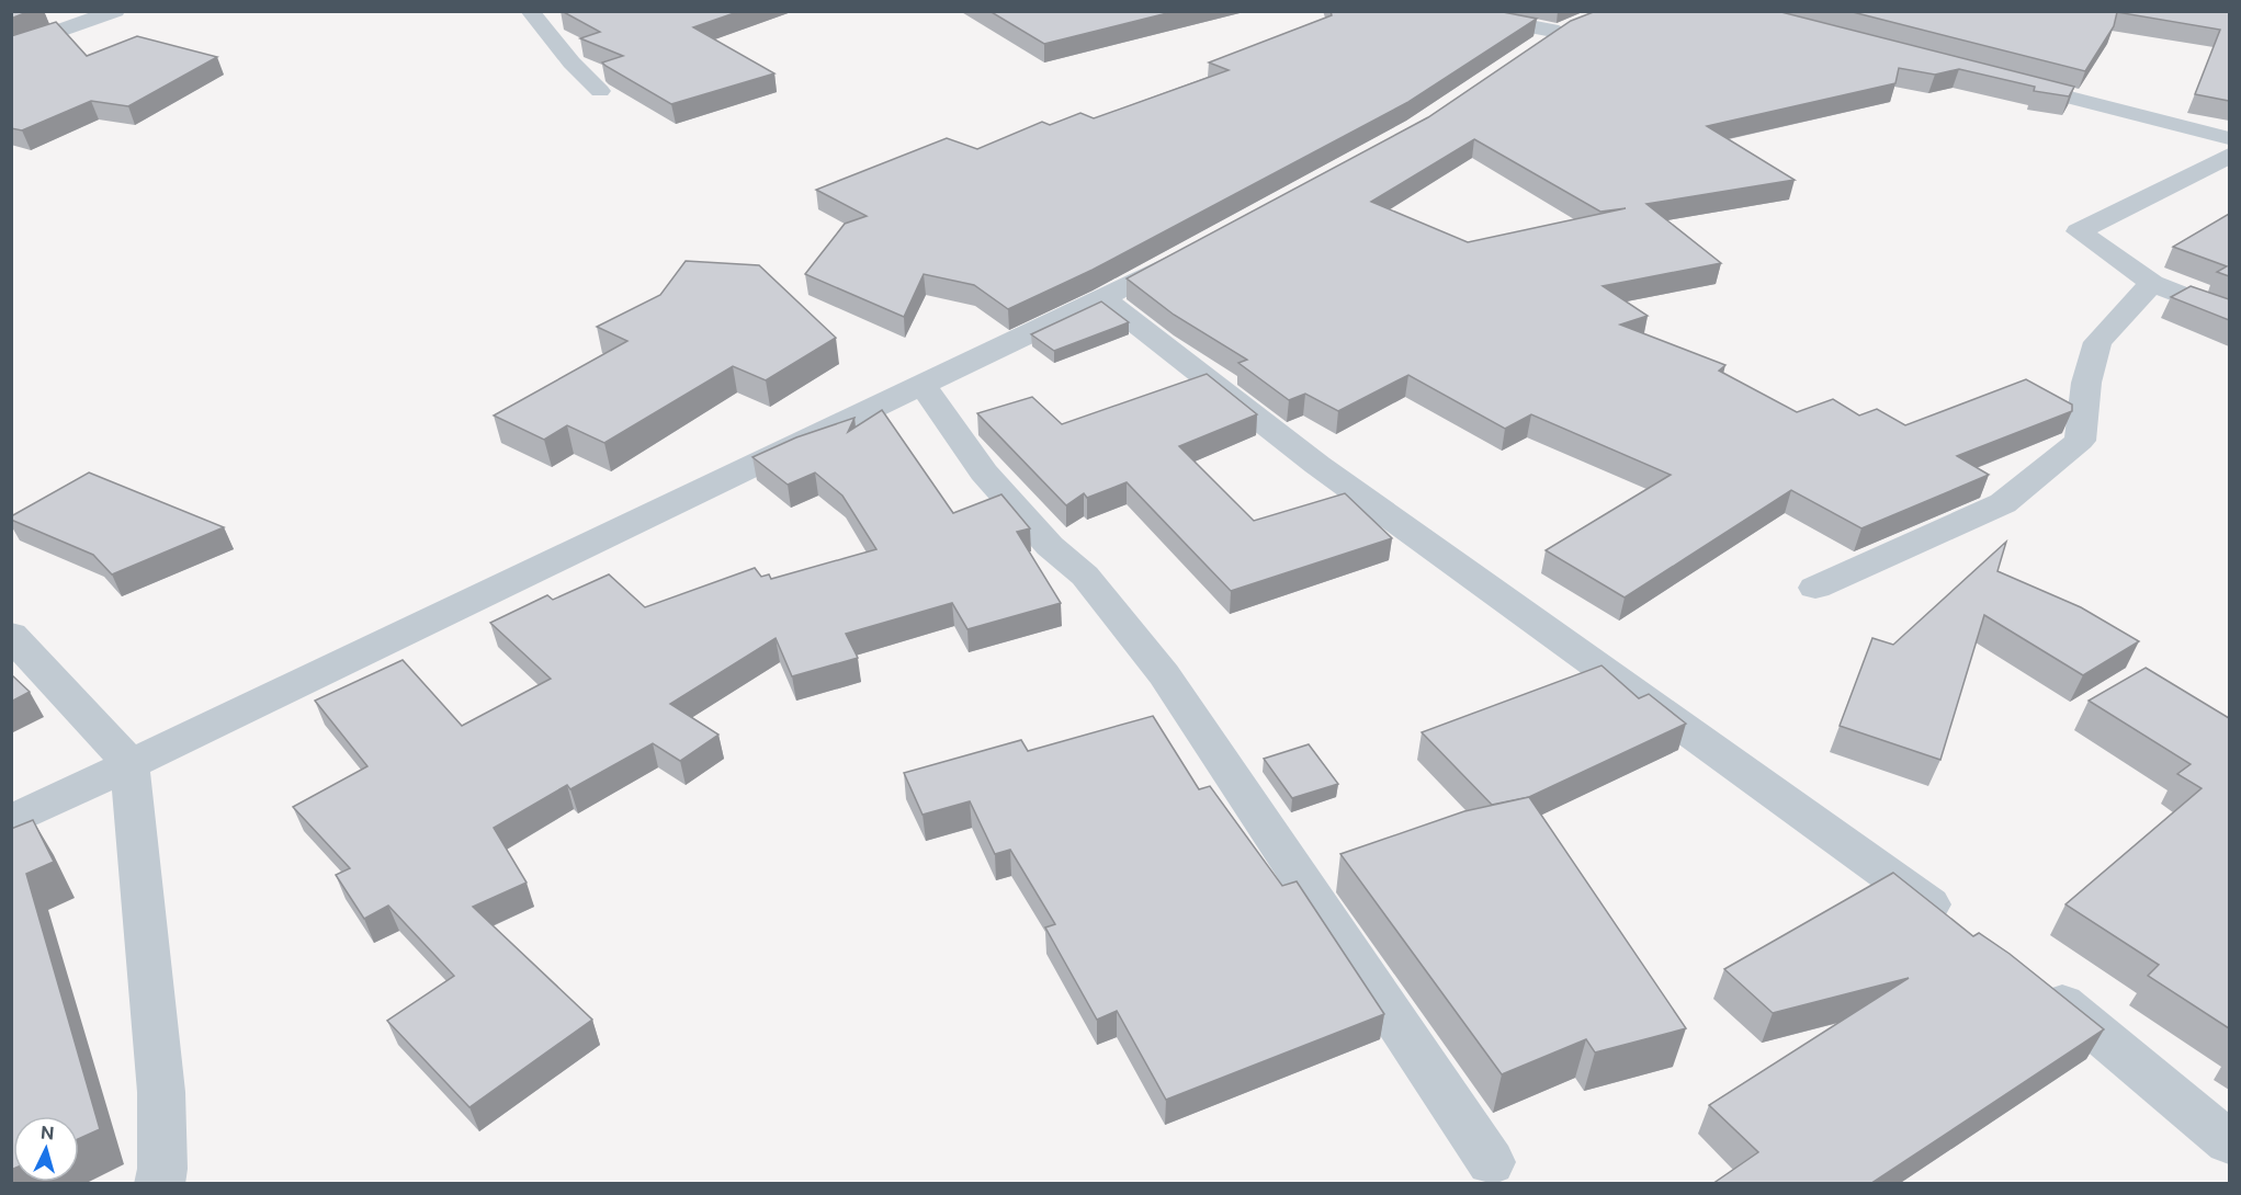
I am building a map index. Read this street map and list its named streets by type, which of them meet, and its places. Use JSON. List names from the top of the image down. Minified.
{"north":"top"}
